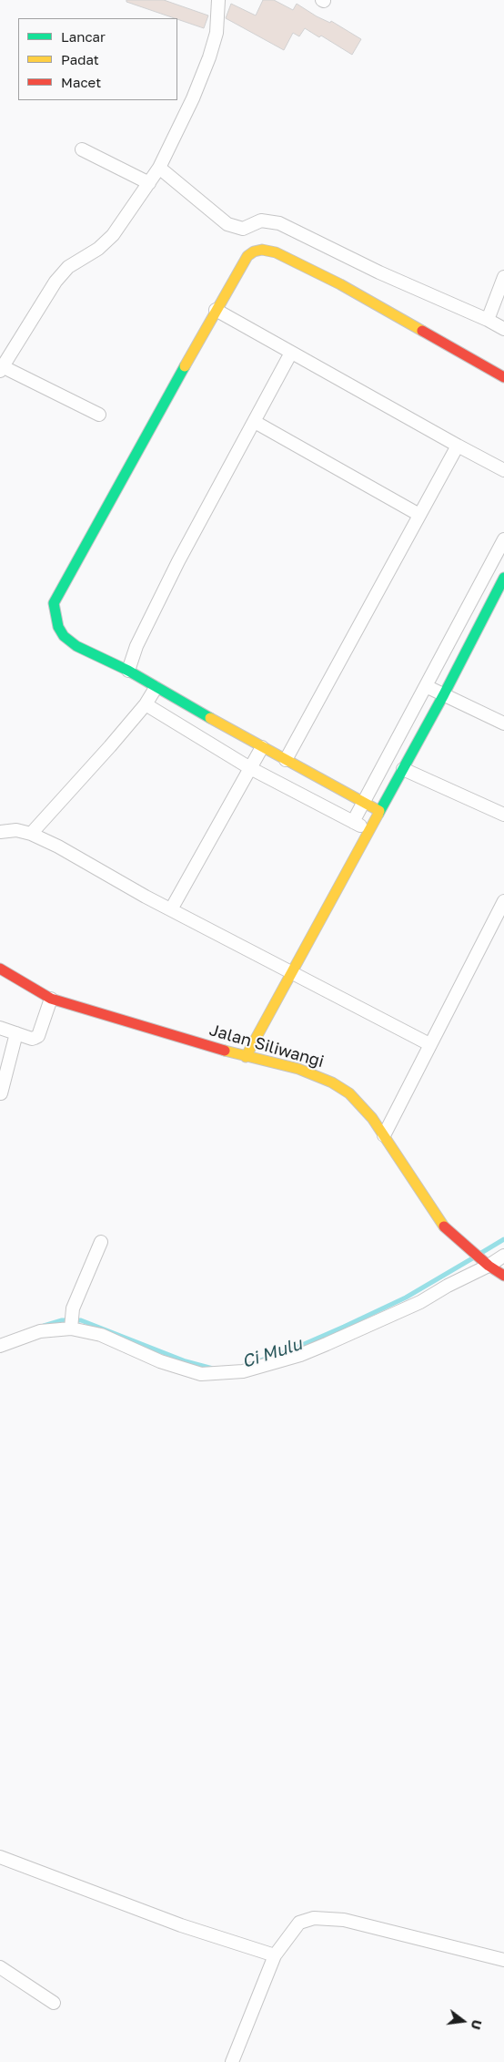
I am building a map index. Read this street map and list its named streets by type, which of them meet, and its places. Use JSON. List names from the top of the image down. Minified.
{"streets":{"street":["Jalan Siliwangi"]},"water":["Ci Mulu"],"legend":["Lancar","Padat","Macet"],"north":"right"}
